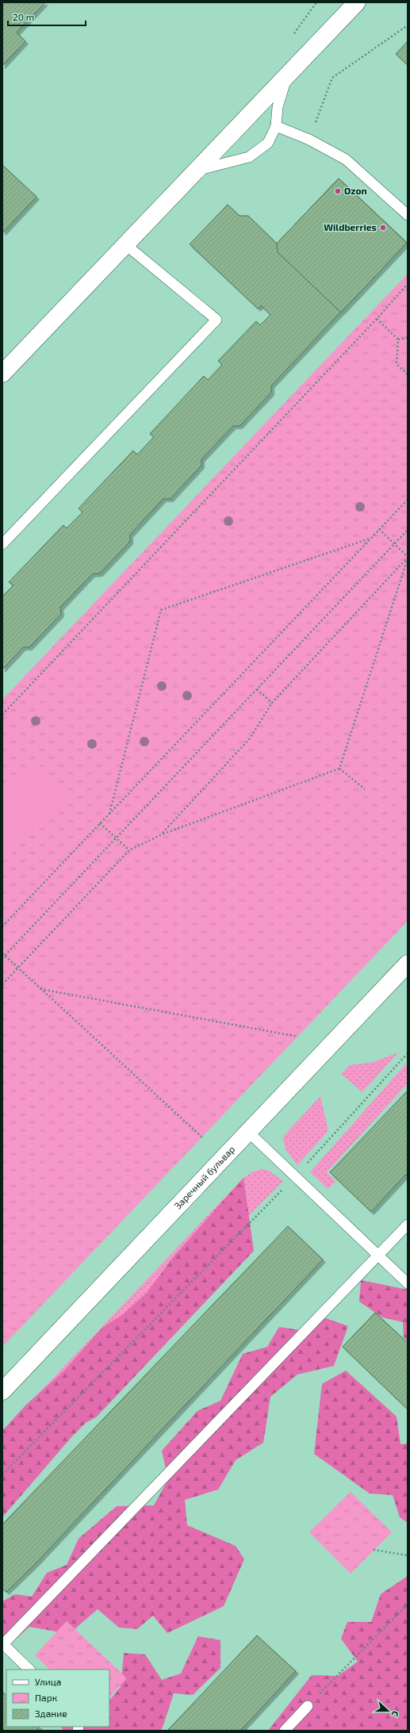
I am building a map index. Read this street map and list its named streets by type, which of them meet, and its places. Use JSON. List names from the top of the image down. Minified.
{"streets":{"street":["Заречный бульвар"]},"places":["Ozon","Wildberries"],"legend":["Улица","Парк","Здание"],"scale_bar":"20 m","north":"right"}
